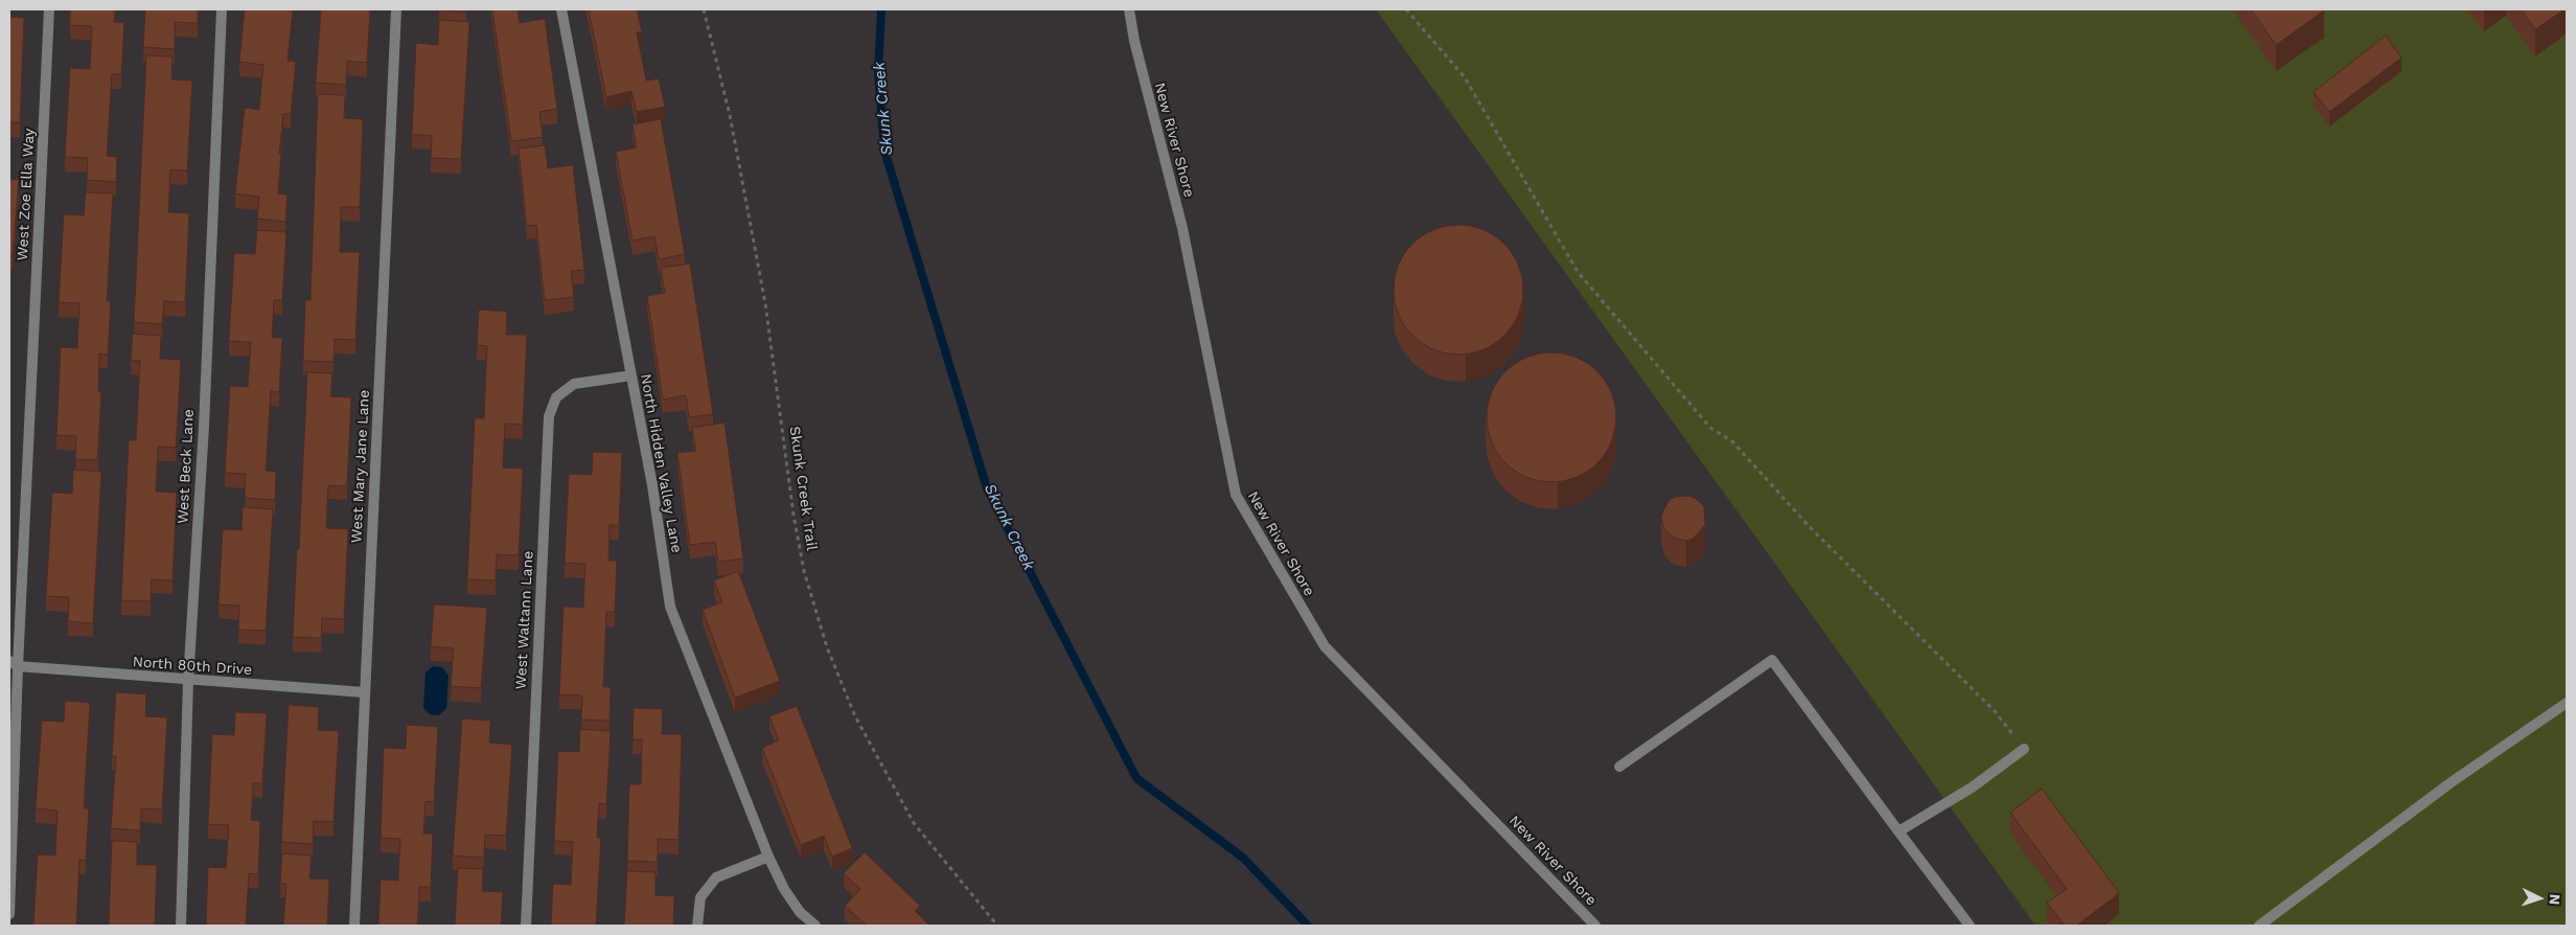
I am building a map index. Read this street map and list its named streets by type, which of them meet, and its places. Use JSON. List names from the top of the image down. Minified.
{"streets":{"street":["New River Shore","West Zoe Ella Way","North Hidden Valley Lane","West Beck Lane","West Mary Jane Lane","West Waltann Lane","North 80th Drive"],"path":["Skunk Creek Trail"]},"crossings":[["West Zoe Ella Way","North 80th Drive"],["North Hidden Valley Lane","West Waltann Lane"],["West Beck Lane","North 80th Drive"],["West Mary Jane Lane","North 80th Drive"]],"water":["Skunk Creek"],"north":"right"}
